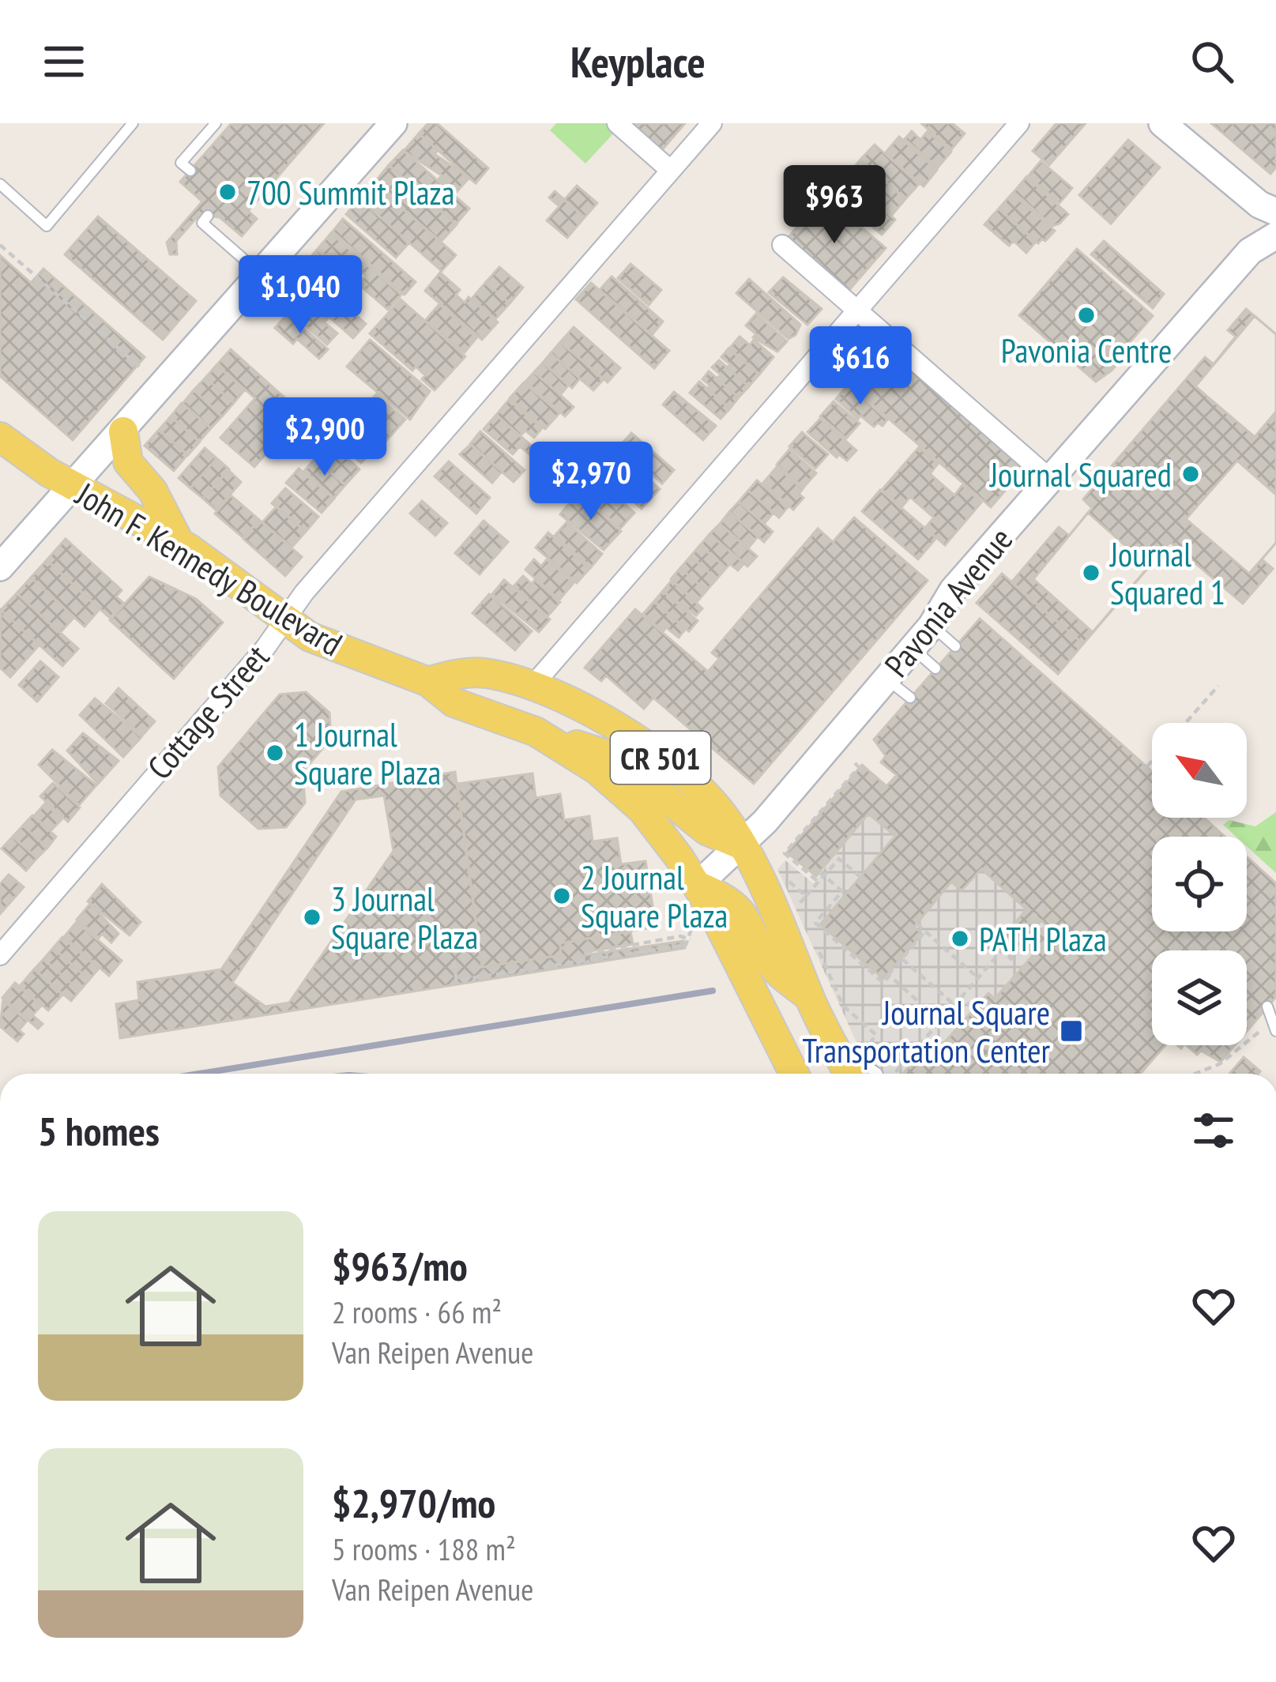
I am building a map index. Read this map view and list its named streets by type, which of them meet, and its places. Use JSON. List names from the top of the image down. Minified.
{"streets":{"main road":["John F. Kennedy Boulevard","CR 501"],"street":["Pavonia Avenue","Cottage Street"]},"crossings":[["John F. Kennedy Boulevard","Pavonia Avenue"],["John F. Kennedy Boulevard","Cottage Street"]],"places":{"other":["700 Summit Plaza","Pavonia Centre","Journal Squared","Journal Squared 1","1 Journal Square Plaza","2 Journal Square Plaza","3 Journal Square Plaza","PATH Plaza"],"transit":["Journal Square Transportation Center"]},"north":"top left","page":{"header":"Keyplace","price":["$963","$1,040","$616","$2,900","$2,970"],"heading":"5 homes","list":[{"name":"$963/mo","note":"2 rooms · 66 m² · Van Reipen Avenue"},{"name":"$2,970/mo","note":"5 rooms · 188 m² · Van Reipen Avenue"}]}}
